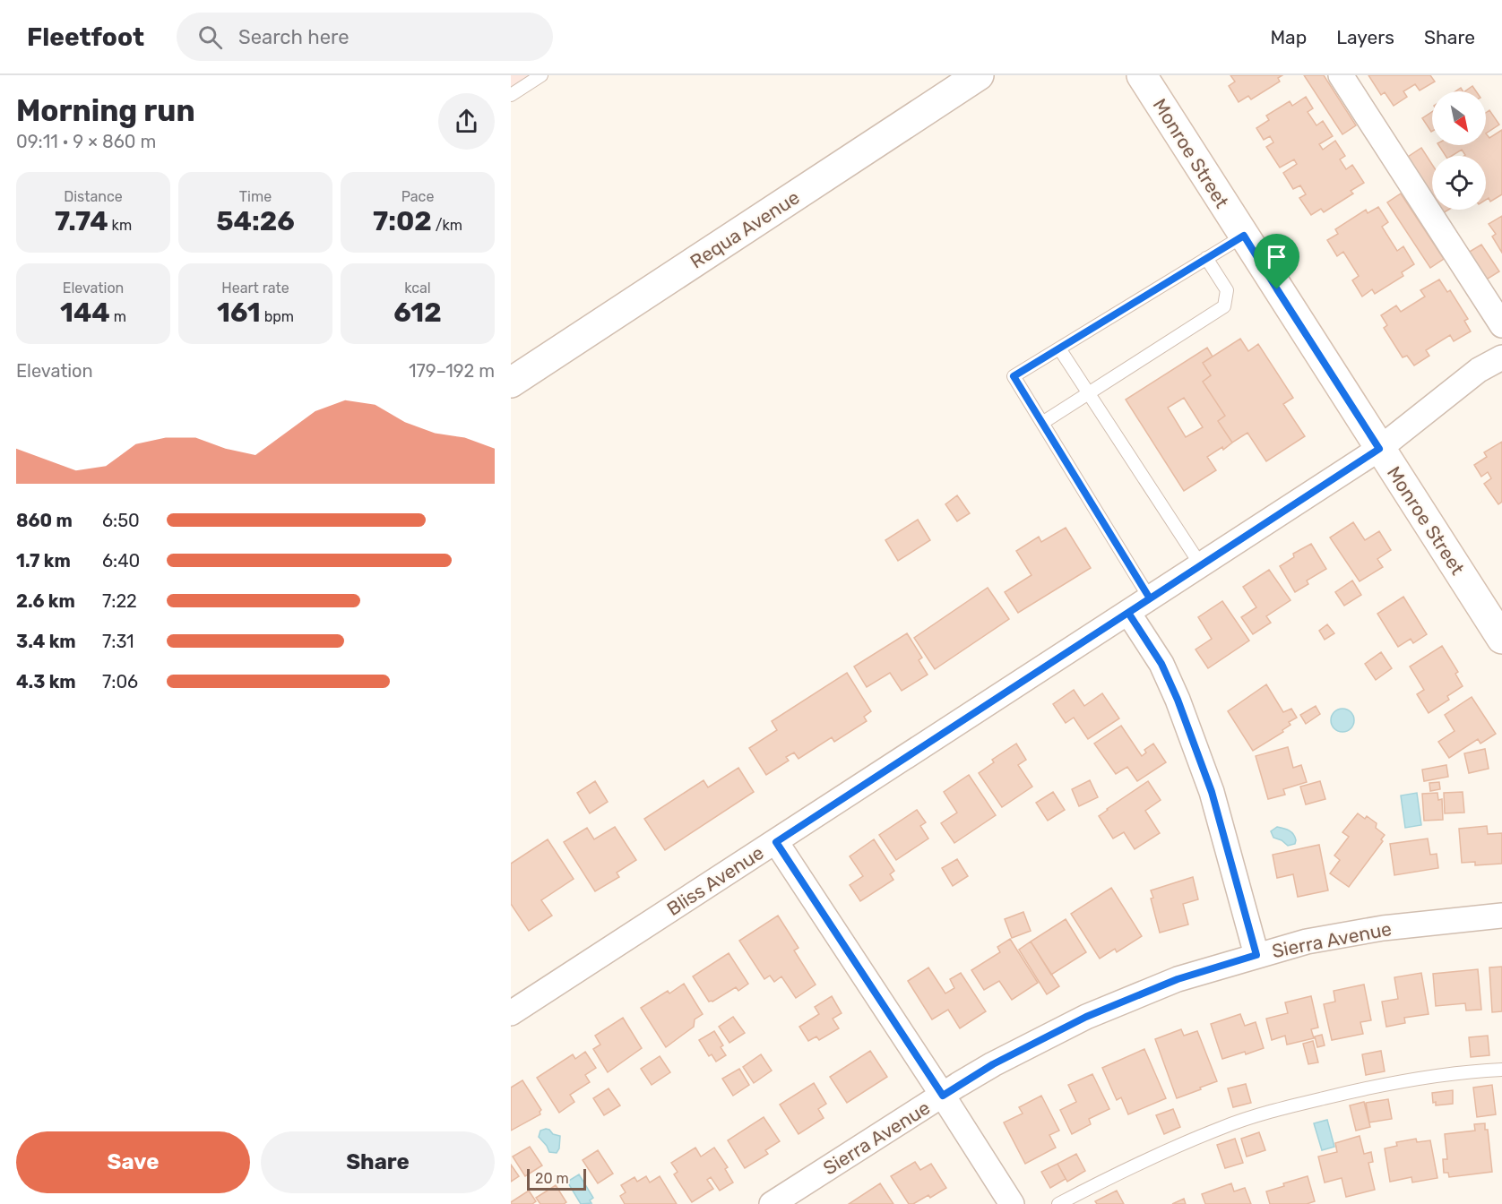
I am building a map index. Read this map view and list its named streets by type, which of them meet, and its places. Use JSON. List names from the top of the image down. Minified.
{"streets":{"main road":["Monroe Street","Requa Avenue"],"street":["Bliss Avenue","Sierra Avenue"]},"crossings":[["Monroe Street","Bliss Avenue"]],"scale_bar":"20 m","north":"bottom right","page":{"header":"Fleetfoot","search":"Search here","nav":["Map","Layers","Share"],"heading":["Morning run","09:11 · 9 × 860 m"],"stats":[["Distance","7.74 km"],["Time","54:26"],["Pace","7:02 /km"],["Elevation","144 m"],["Heart rate","161 bpm"],["kcal","612"]],"chart":["Elevation","179–192 m"],"list":[{"name":"860 m","note":"6:50"},{"name":"1.7 km","note":"6:40"},{"name":"2.6 km","note":"7:22"},{"name":"3.4 km","note":"7:31"},{"name":"4.3 km","note":"7:06"}],"buttons":["Save","Share"],"scale":"20 m"}}
